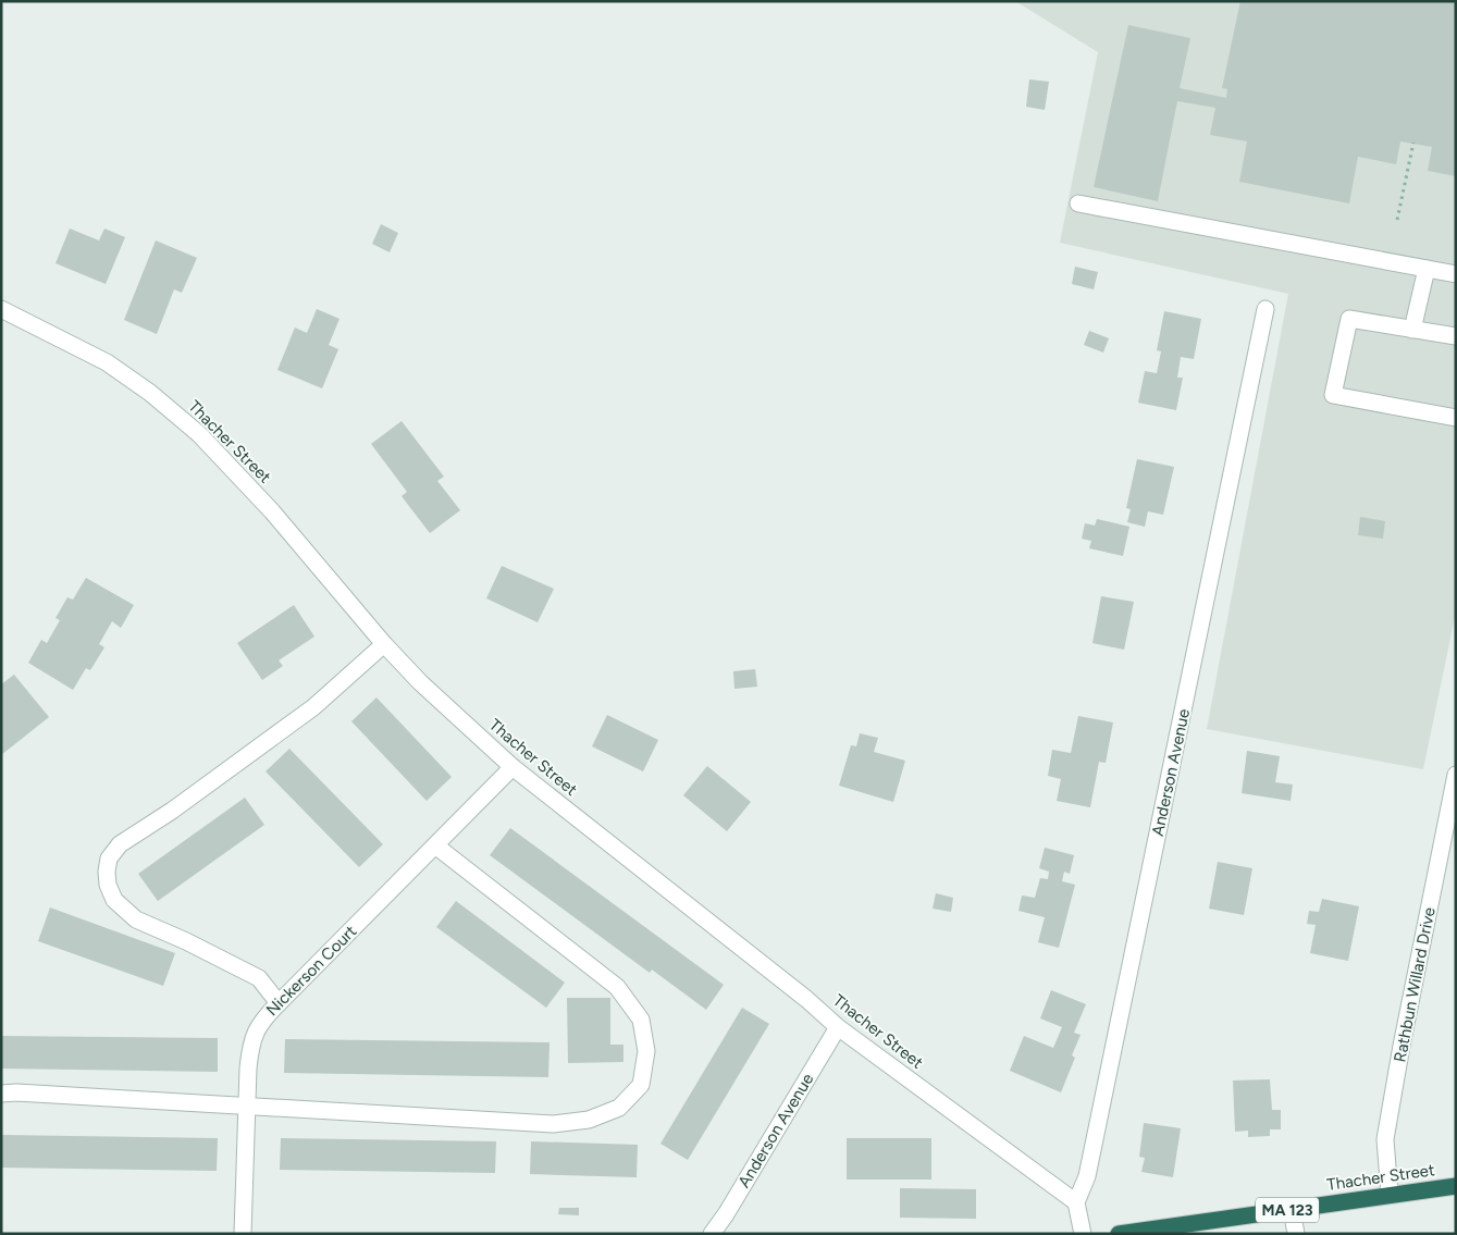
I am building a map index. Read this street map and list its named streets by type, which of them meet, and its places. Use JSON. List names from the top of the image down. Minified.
{"streets":{"highway":["Thacher Street","MA 123"],"street":["Anderson Avenue","Nickerson Court","Rathbun Willard Drive"]},"crossings":[["Thacher Street","Anderson Avenue"],["Thacher Street","Nickerson Court"],["Thacher Street","Rathbun Willard Drive"]]}
